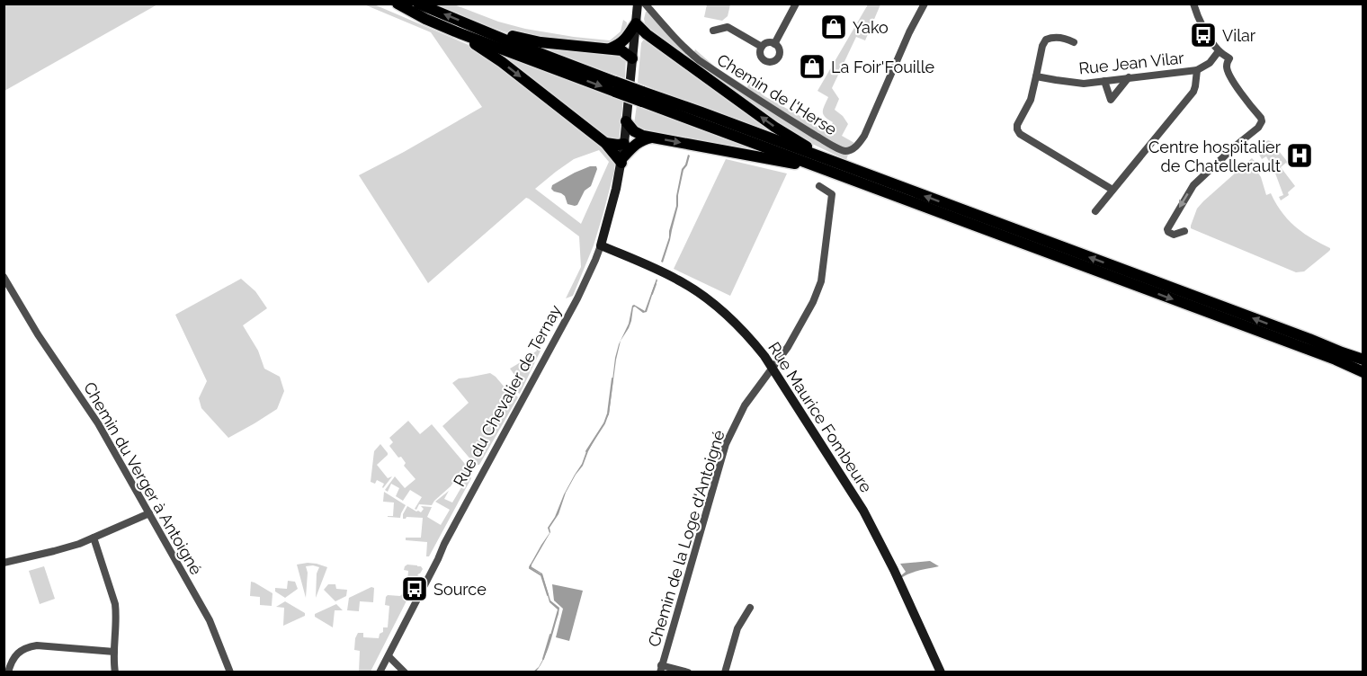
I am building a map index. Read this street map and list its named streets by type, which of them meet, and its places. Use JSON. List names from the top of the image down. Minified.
{"streets":{"street":["Rue Jean Vilar","Chemin de l'Herse","Rue du Chevalier de Ternay","Rue Maurice Fombeure","Chemin du Verger à Antoigné","Chemin de la Loge d'Antoigné"]},"crossings":[["Rue du Chevalier de Ternay","Rue Maurice Fombeure"],["Rue Maurice Fombeure","Chemin de la Loge d'Antoigné"]],"places":{"shop":["Yako","La Foir'Fouille"],"bus stop":["Vilar","Source"],"hospital":["Centre hospitalier de Chatellerault"]}}
